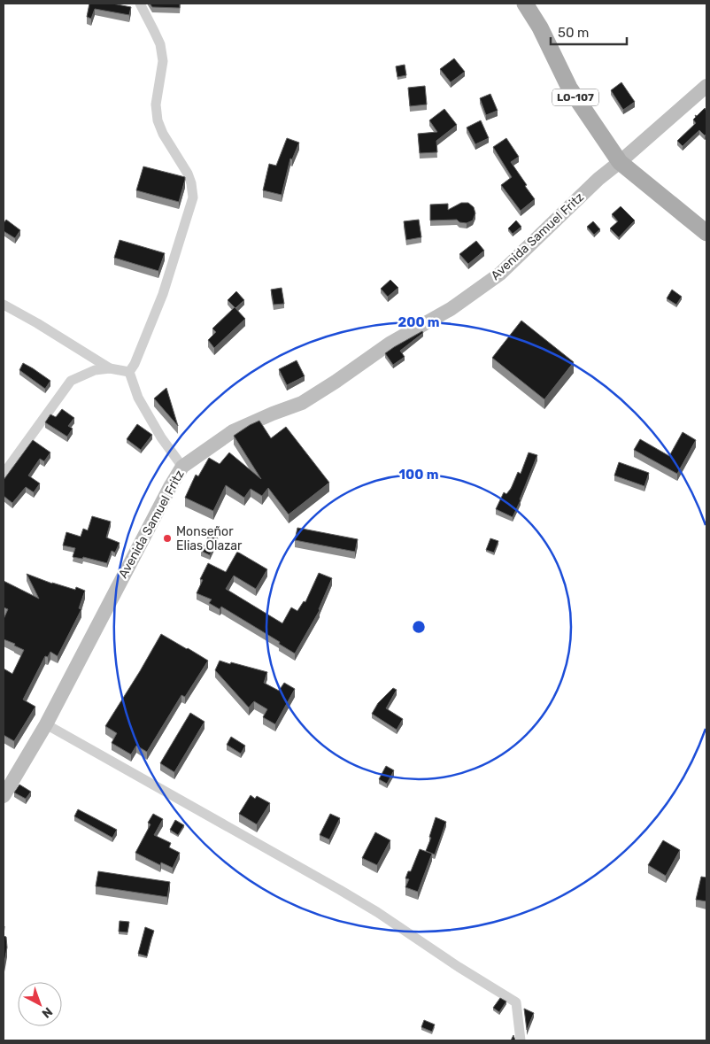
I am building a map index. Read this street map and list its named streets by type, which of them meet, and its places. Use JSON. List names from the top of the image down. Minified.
{"streets":{"main road":["LO-107"],"street":["Avenida Samuel Fritz"]},"crossings":[["LO-107","Avenida Samuel Fritz"]],"places":["Monseñor Elias Olazar"],"scale_bar":"50 m","north":"bottom right","rings":["200 m","100 m"]}
